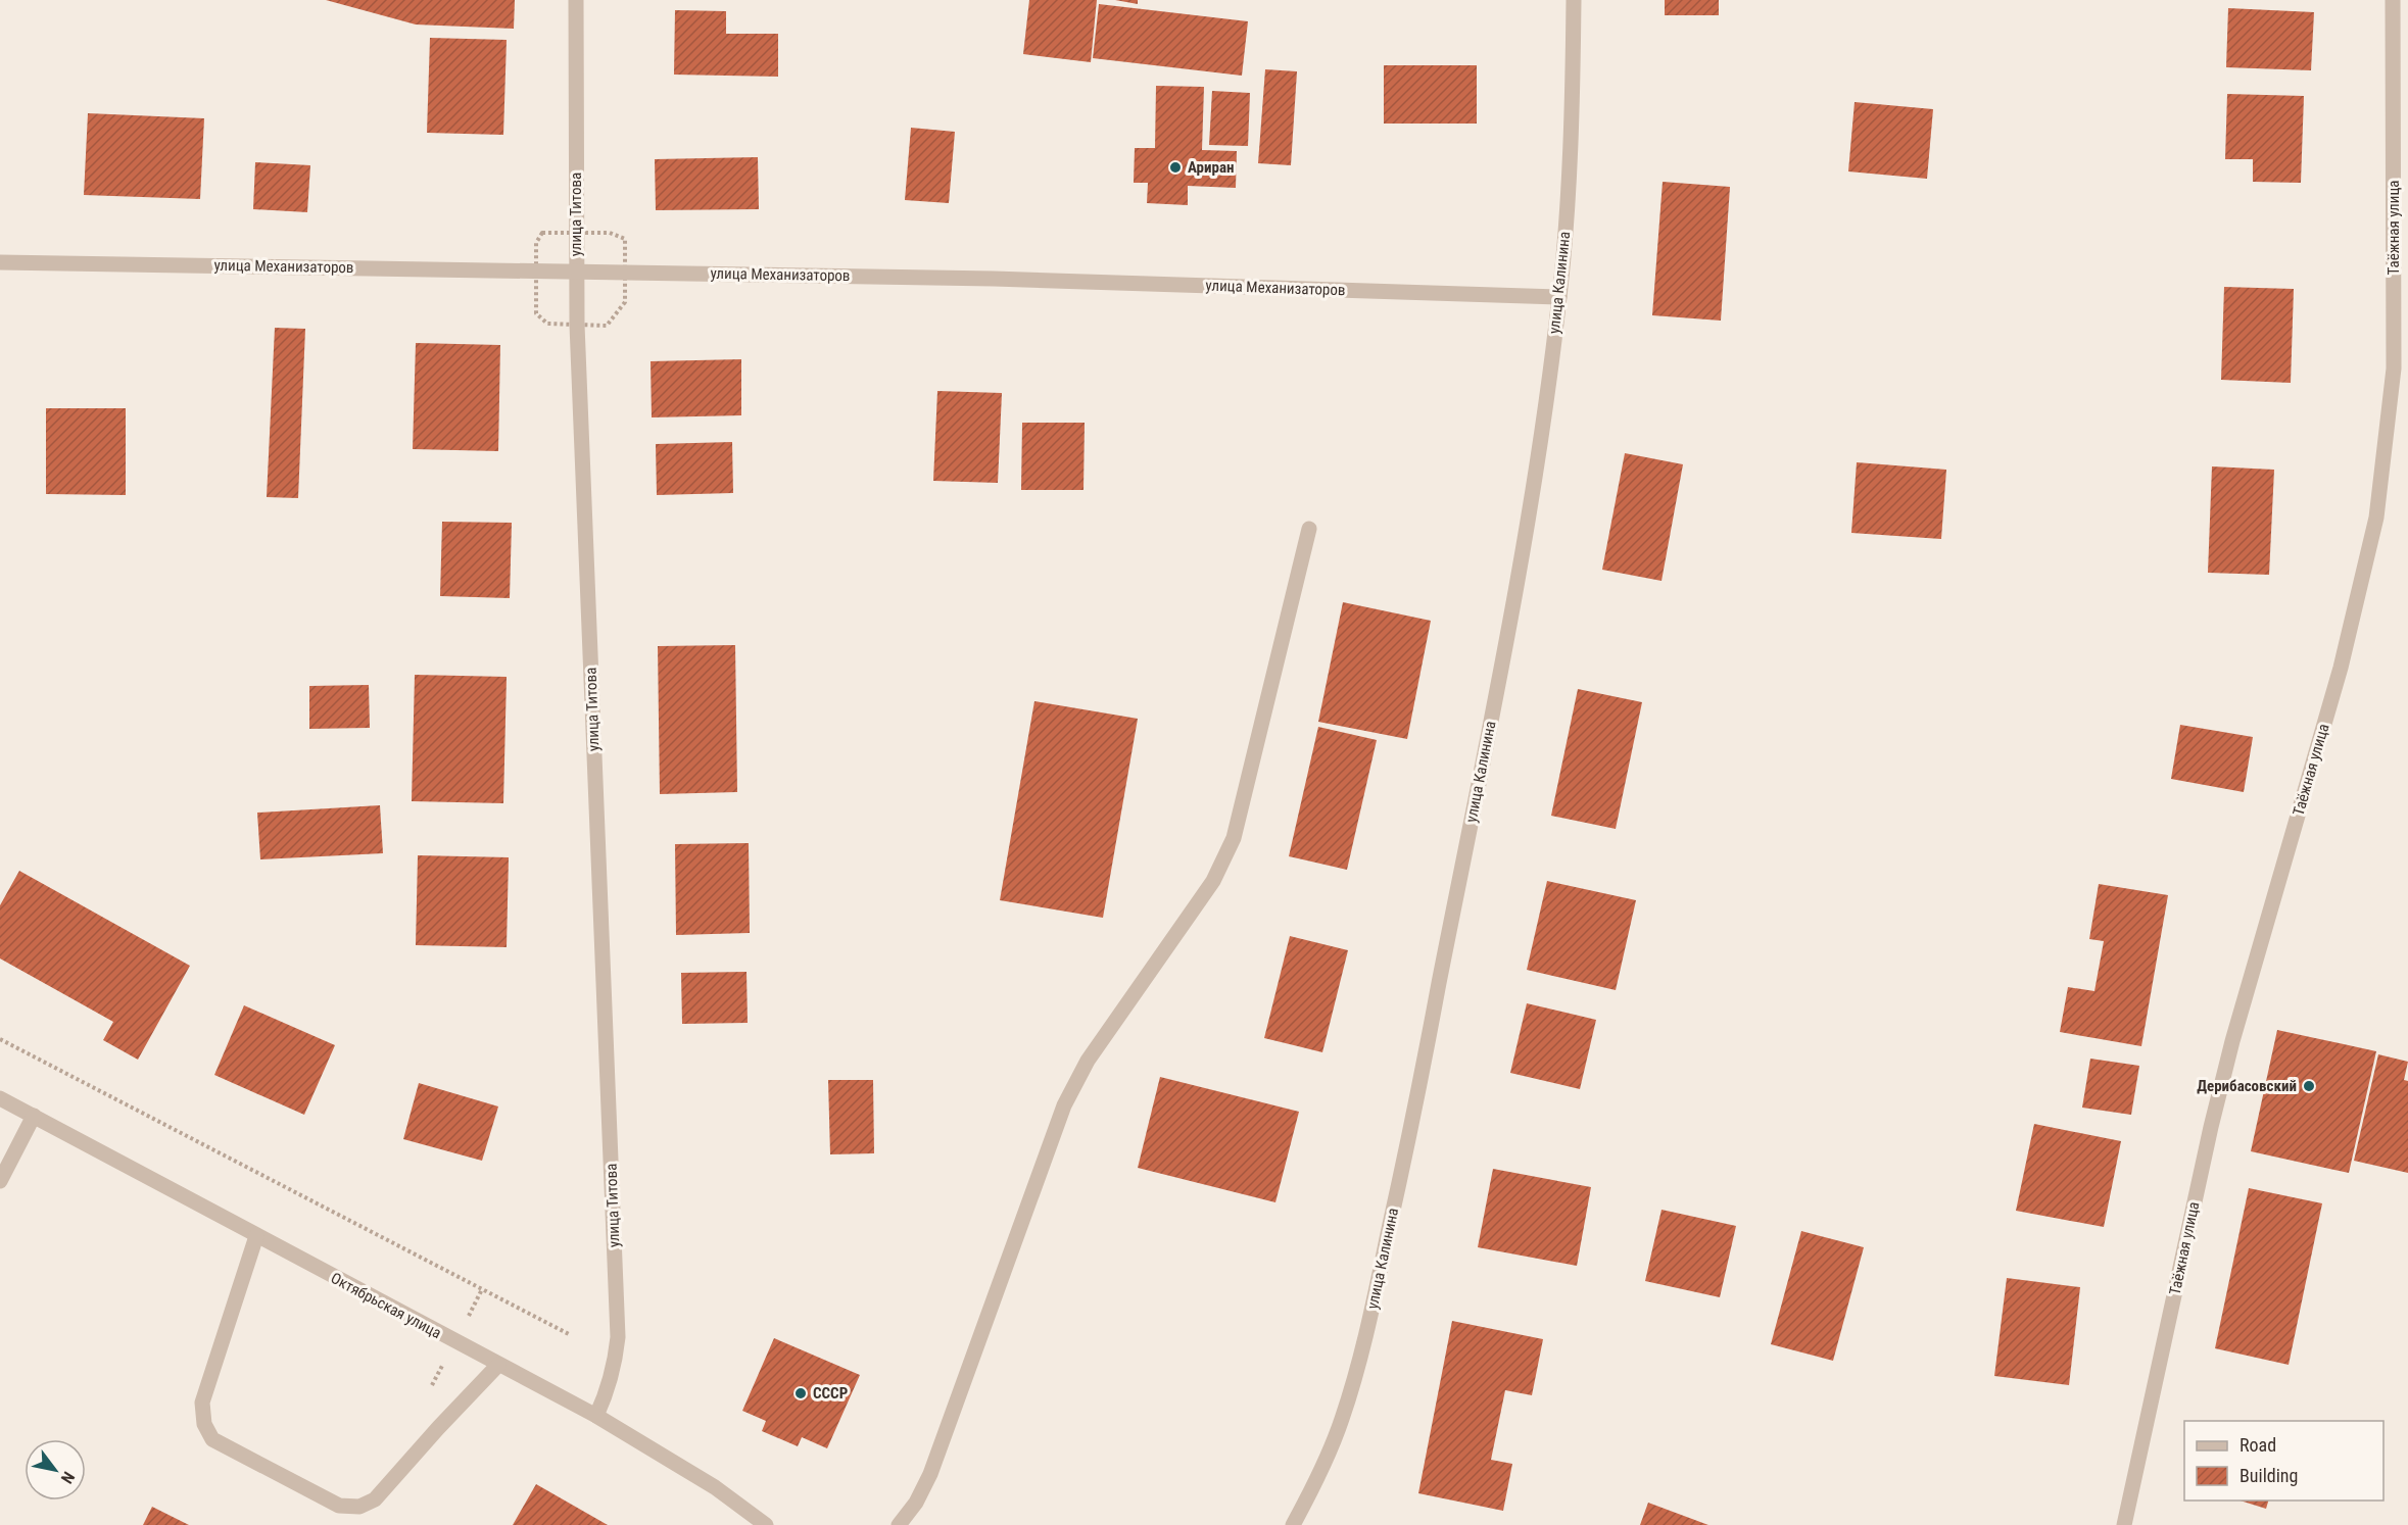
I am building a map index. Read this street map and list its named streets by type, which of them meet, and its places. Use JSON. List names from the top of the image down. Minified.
{"streets":{"street":["улица Титова","Таёжная улица","улица Механизаторов","улица Калинина","Октябрьская улица"]},"crossings":[["улица Титова","улица Механизаторов"],["улица Титова","Октябрьская улица"],["улица Механизаторов","улица Калинина"]],"places":["Ариран","Дерибасовский","СССР"],"legend":["Road","Building"],"north":"bottom right"}
